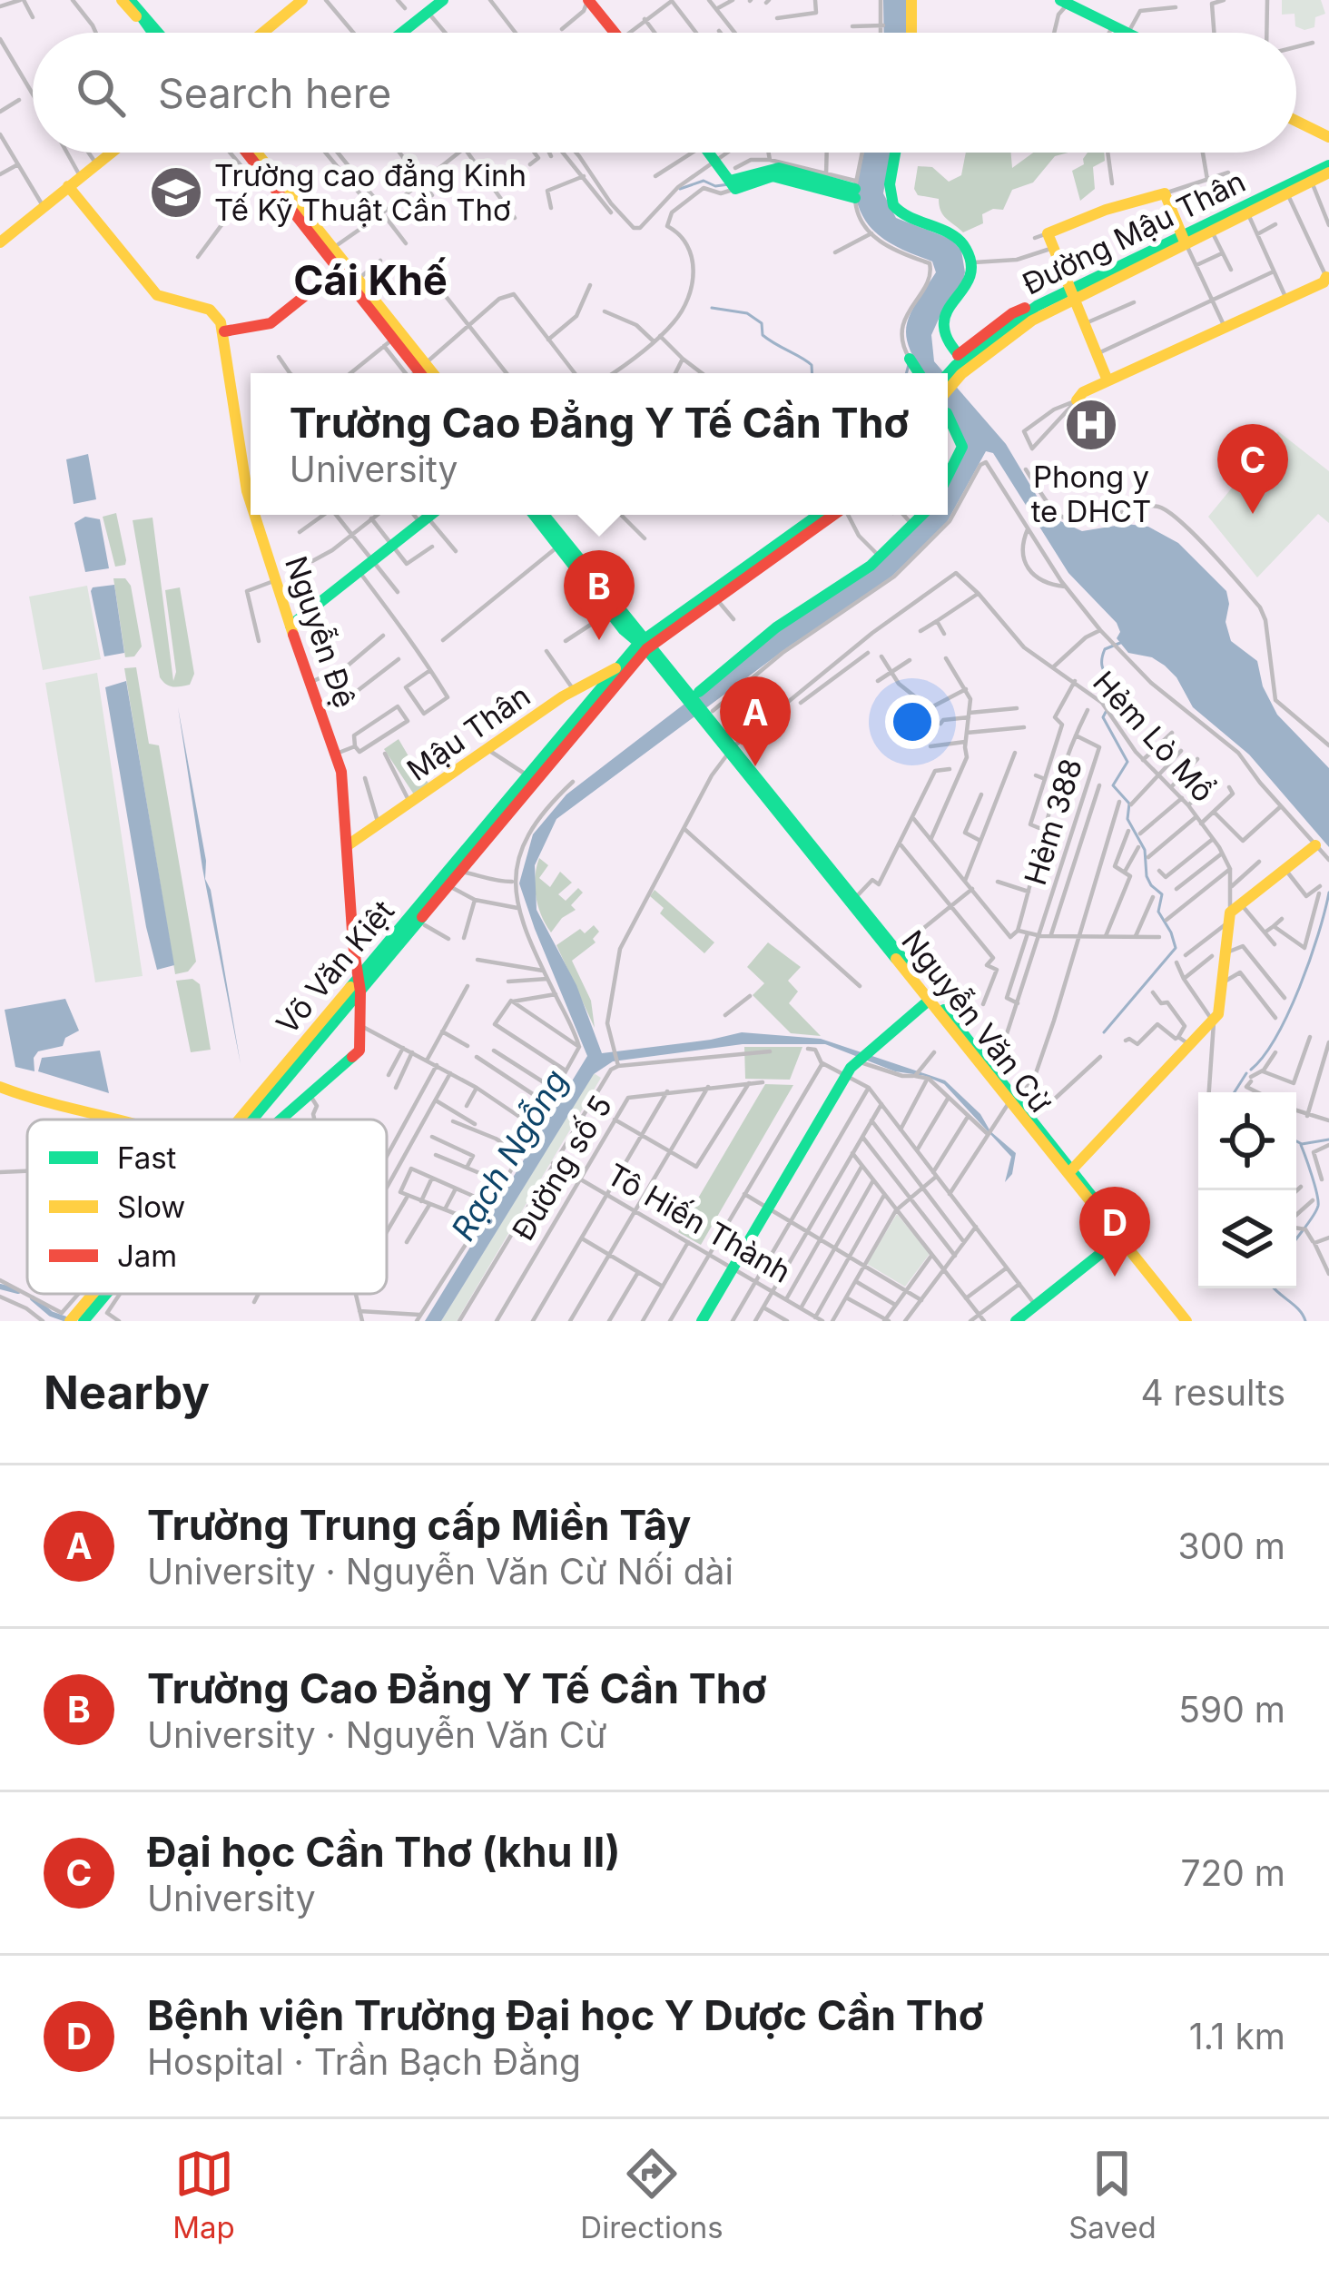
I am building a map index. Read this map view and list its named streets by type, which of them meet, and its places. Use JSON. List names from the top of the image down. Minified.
{"streets":{"main road":["Đường Mậu Thân","Nguyễn Đệ","Mậu Thân","Võ Văn Kiệt","Nguyễn Văn Cừ"],"street":["Hẻm Lò Mổ","Hẻm 388","Đường số 5","Tô Hiến Thành"]},"crossings":[["Nguyễn Đệ","Mậu Thân"],["Nguyễn Đệ","Võ Văn Kiệt"],["Mậu Thân","Võ Văn Kiệt"],["Hẻm 388","Nguyễn Văn Cừ"],["Đường số 5","Tô Hiến Thành"]],"districts":["Cái Khế"],"water":["Rạch Ngỗng"],"places":{"school or university":["Trường cao đẳng Kinh Tế Kỹ Thuật Cần Thơ"],"hospital":["Phong y te DHCT"]},"legend":["Fast","Slow","Jam"],"page":{"search":"Search here","popup":["Trường Cao Đẳng Y Tế Cần Thơ","University"],"pins":["C","B","A","D"],"heading":["Nearby","4 results"],"list":[{"mark":"A","name":"Trường Trung cấp Miền Tây","note":"University · Nguyễn Văn Cừ Nối dài","value":"300 m"},{"mark":"B","name":"Trường Cao Đẳng Y Tế Cần Thơ","note":"University · Nguyễn Văn Cừ","value":"590 m"},{"mark":"C","name":"Đại học Cần Thơ (khu II)","note":"University","value":"720 m"},{"mark":"D","name":"Bệnh viện Trường Đại học Y Dược Cần Thơ","note":"Hospital · Trần Bạch Đằng","value":"1.1 km"}],"nav":["Map","Directions","Saved"]}}
